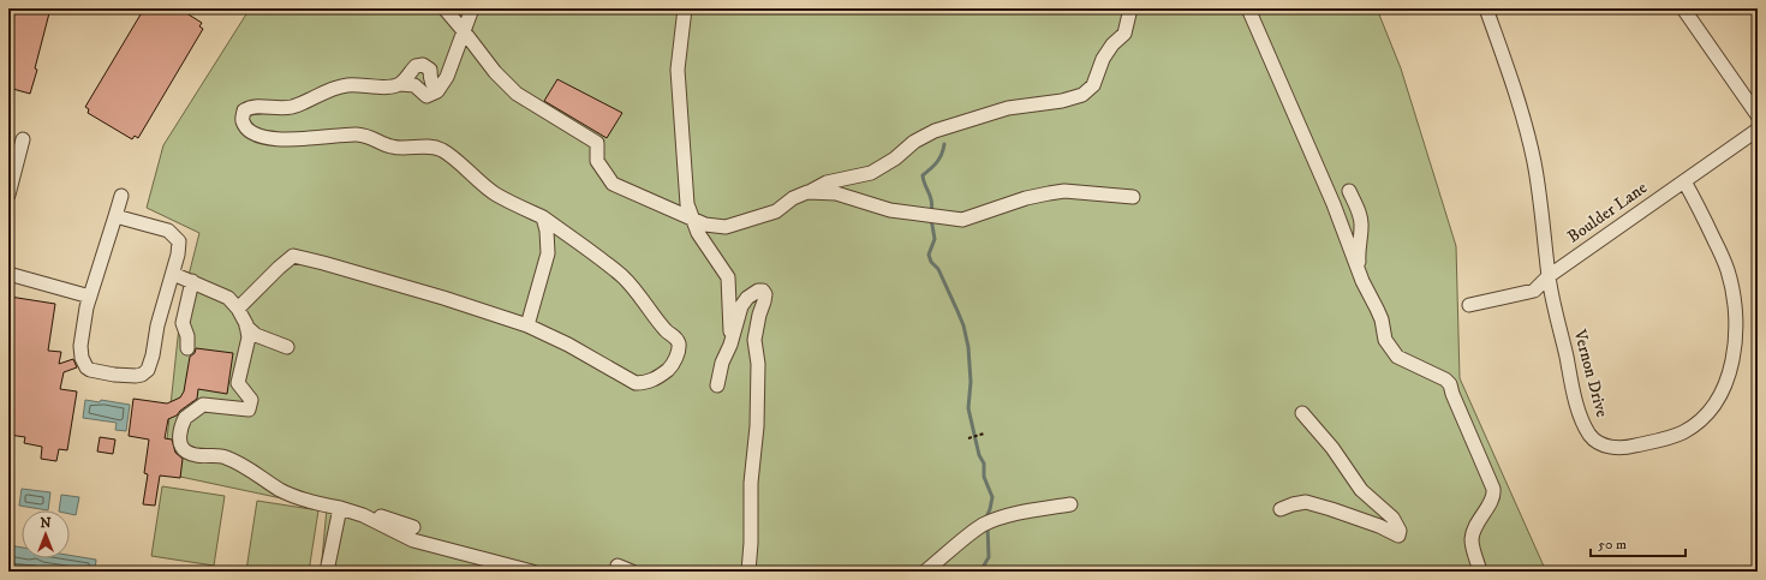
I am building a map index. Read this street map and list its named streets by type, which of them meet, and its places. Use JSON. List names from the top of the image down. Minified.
{"streets":{"street":["Boulder Lane","Vernon Drive"]},"crossings":[["Boulder Lane","Vernon Drive"]],"scale_bar":"50 m","north":"top"}
